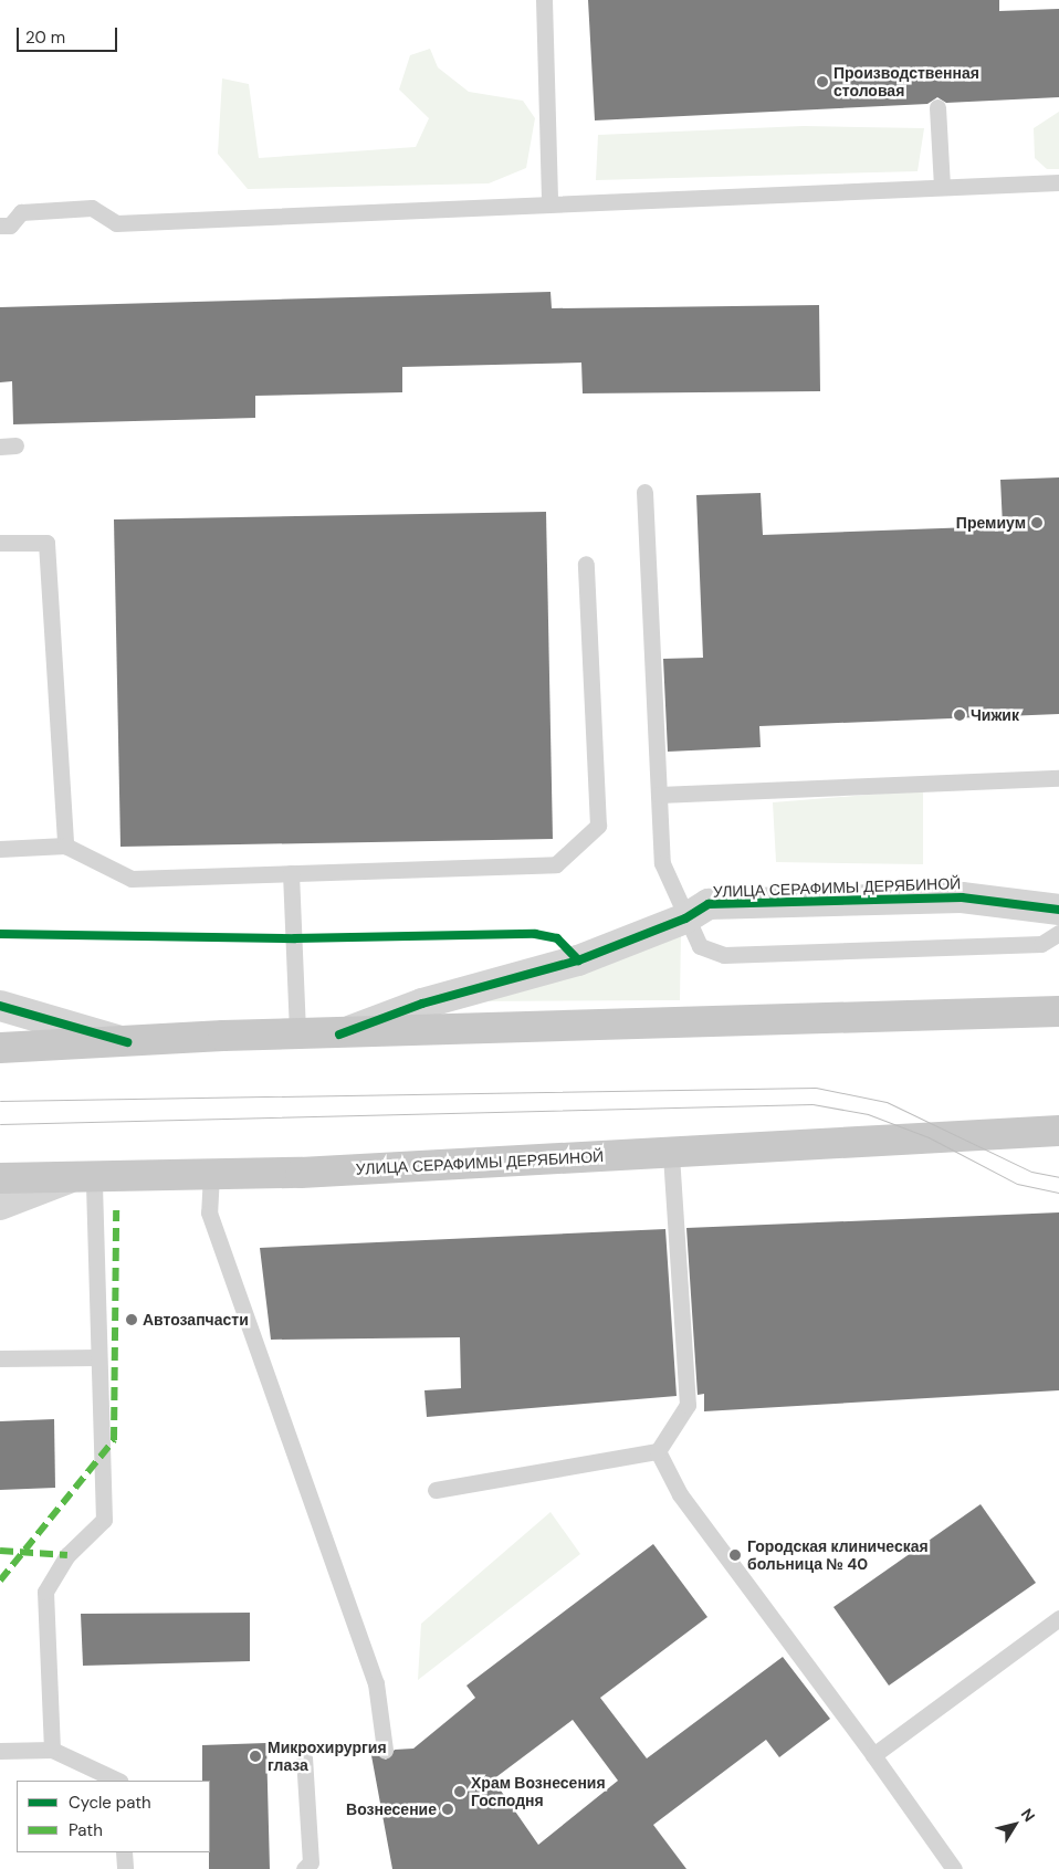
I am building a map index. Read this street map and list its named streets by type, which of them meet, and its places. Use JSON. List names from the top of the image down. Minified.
{"streets":{"main road":["УЛИЦА СЕРАФИМЫ ДЕРЯБИНОЙ"]},"places":["Производственная столовая","Премиум","Чижик","Автозапчасти","Городская клиническая больница № 40","Микрохирургия глаза","Храм Вознесения Господня","Вознесение"],"legend":["Cycle path","Path"],"scale_bar":"20 m","north":"top right"}
